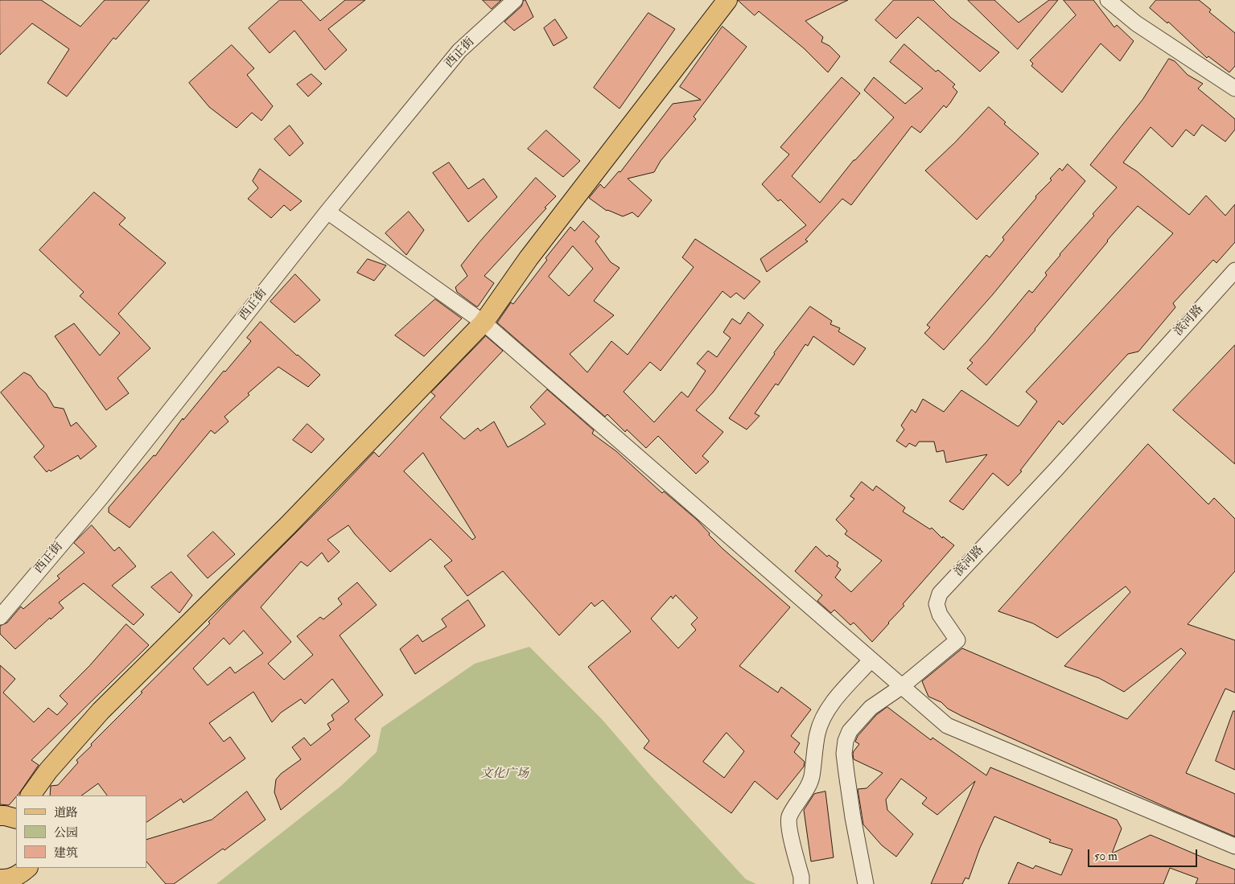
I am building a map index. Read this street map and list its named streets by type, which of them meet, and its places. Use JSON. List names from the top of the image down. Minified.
{"streets":{"street":["西正街","滨河路"]},"parks":["文化广场"],"legend":["道路","公园","建筑"],"scale_bar":"50 m"}
